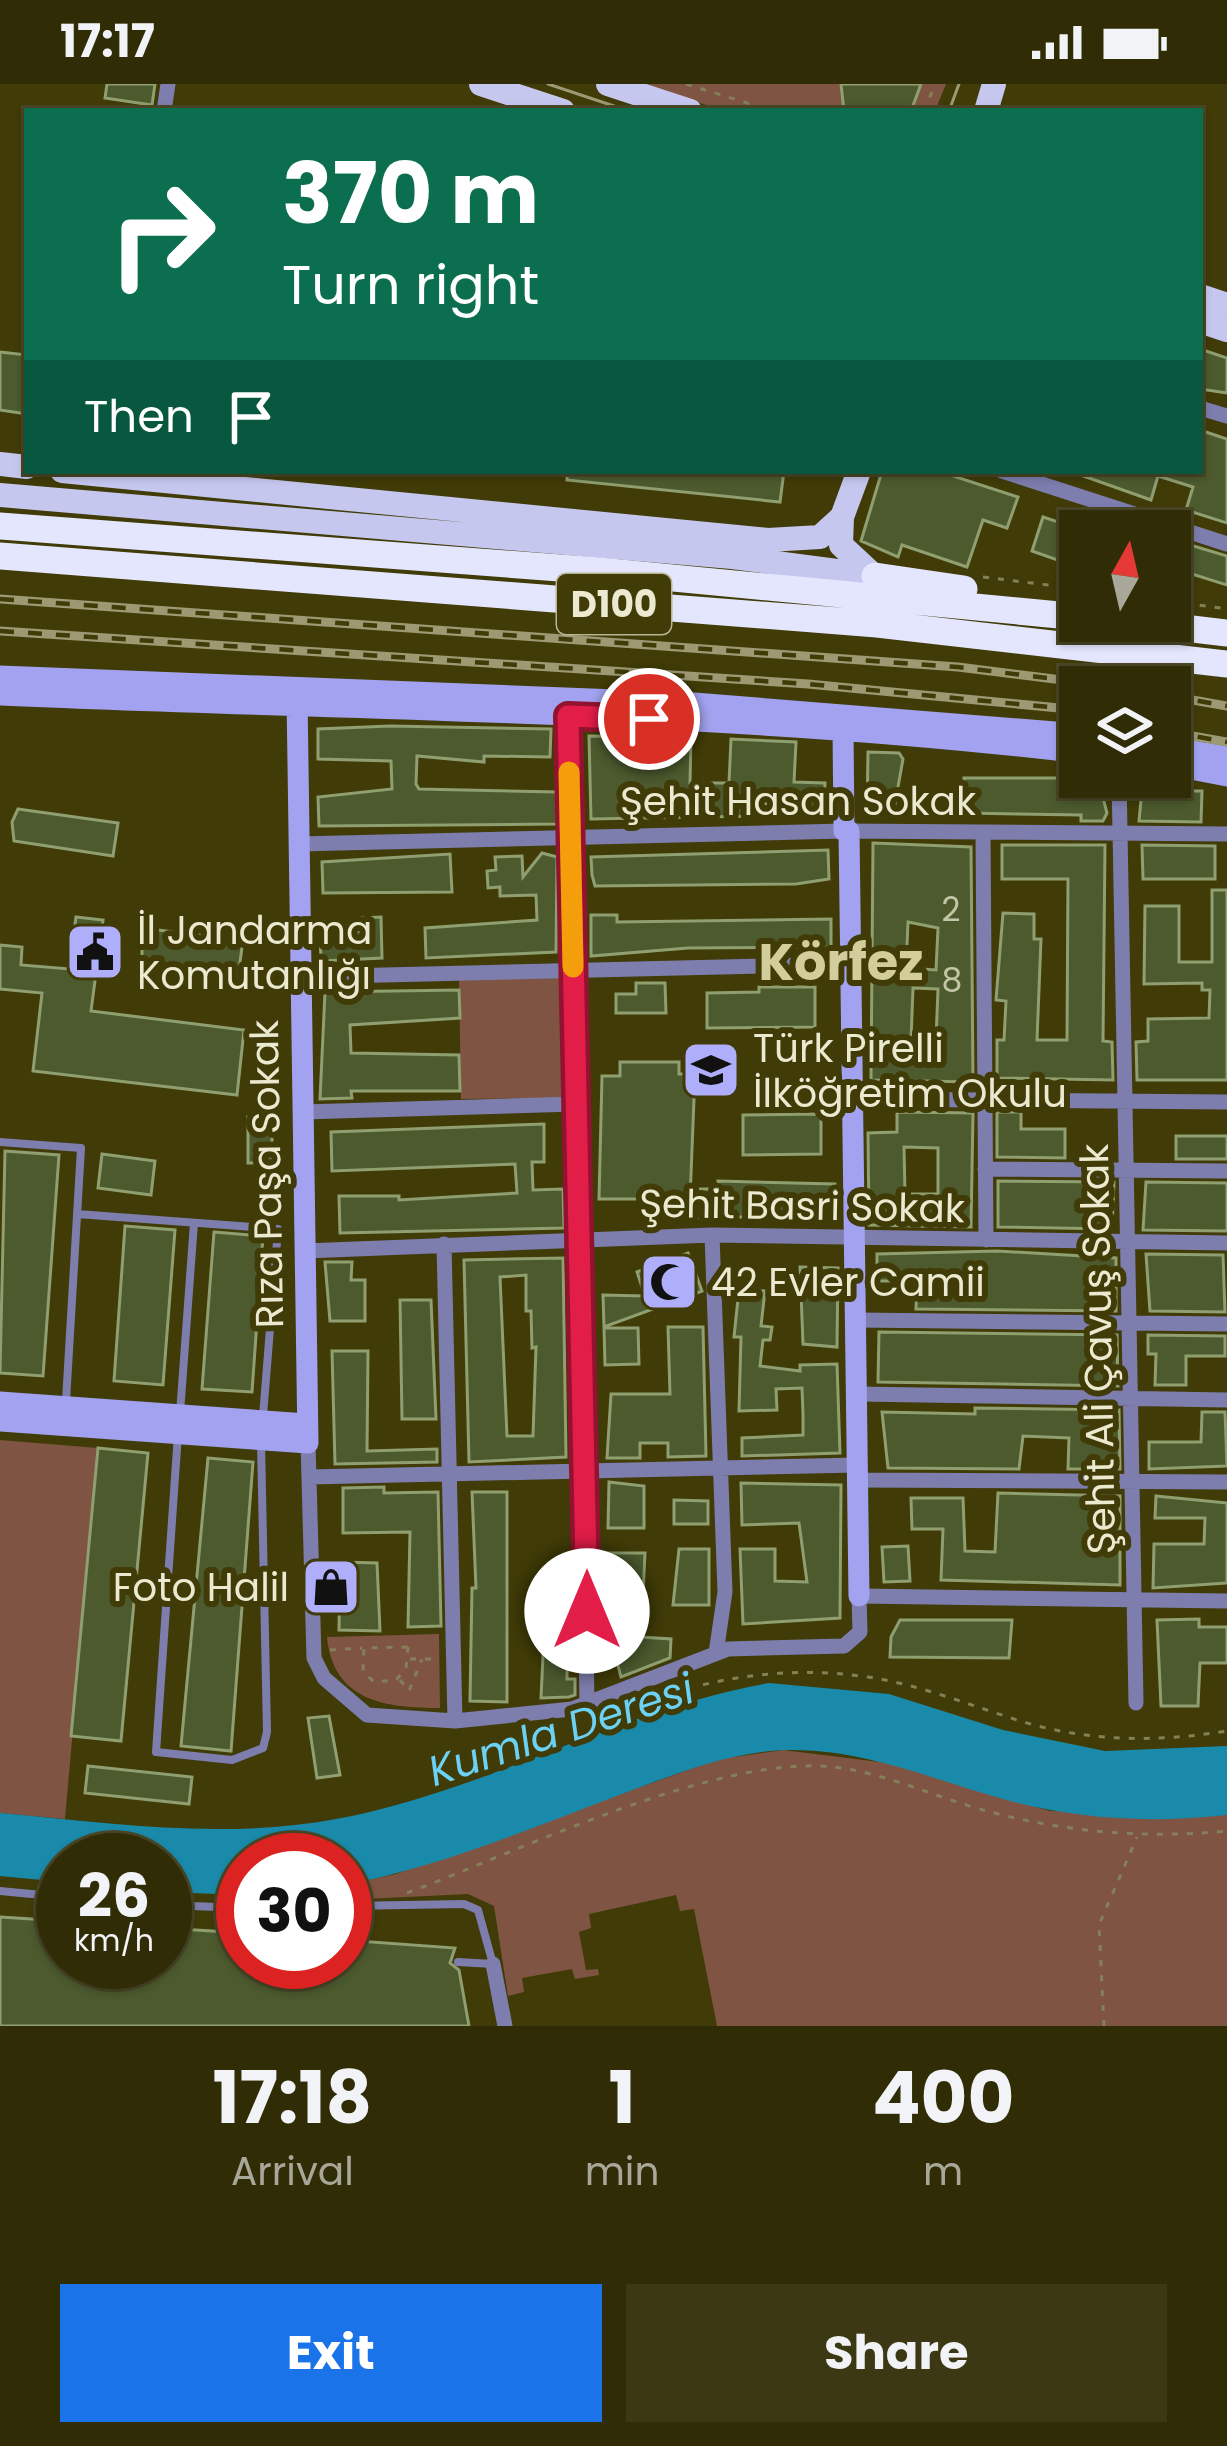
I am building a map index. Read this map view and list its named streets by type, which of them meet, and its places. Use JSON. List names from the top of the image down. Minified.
{"streets":{"highway":["D100"],"main road":["Rıza Paşa Sokak"],"street":["Şehit Hasan Sokak","Şehit Basri Sokak","Şehit Ali Çavuş Sokak"]},"crossings":[["Şehit Hasan Sokak","Rıza Paşa Sokak"],["Şehit Hasan Sokak","Şehit Ali Çavuş Sokak"],["Rıza Paşa Sokak","Şehit Basri Sokak"],["Şehit Basri Sokak","Şehit Ali Çavuş Sokak"]],"districts":["Körfez"],"water":["Kumla Deresi"],"places":{"public building":["İl Jandarma Komutanlığı"],"school or university":["Türk Pirelli İlköğretim Okulu"],"mosque":["42 Evler Camii"],"shop":["Foto Halil"]},"house_numbers":["2","8"],"north":"top","page":{"status":"17:17","turn":["370 m","Turn right"],"then":"Then","speed":"26 km/h","limit":"30","eta":["17:18","Arrival","1","min","400","m"],"buttons":["Exit","Share"]}}
